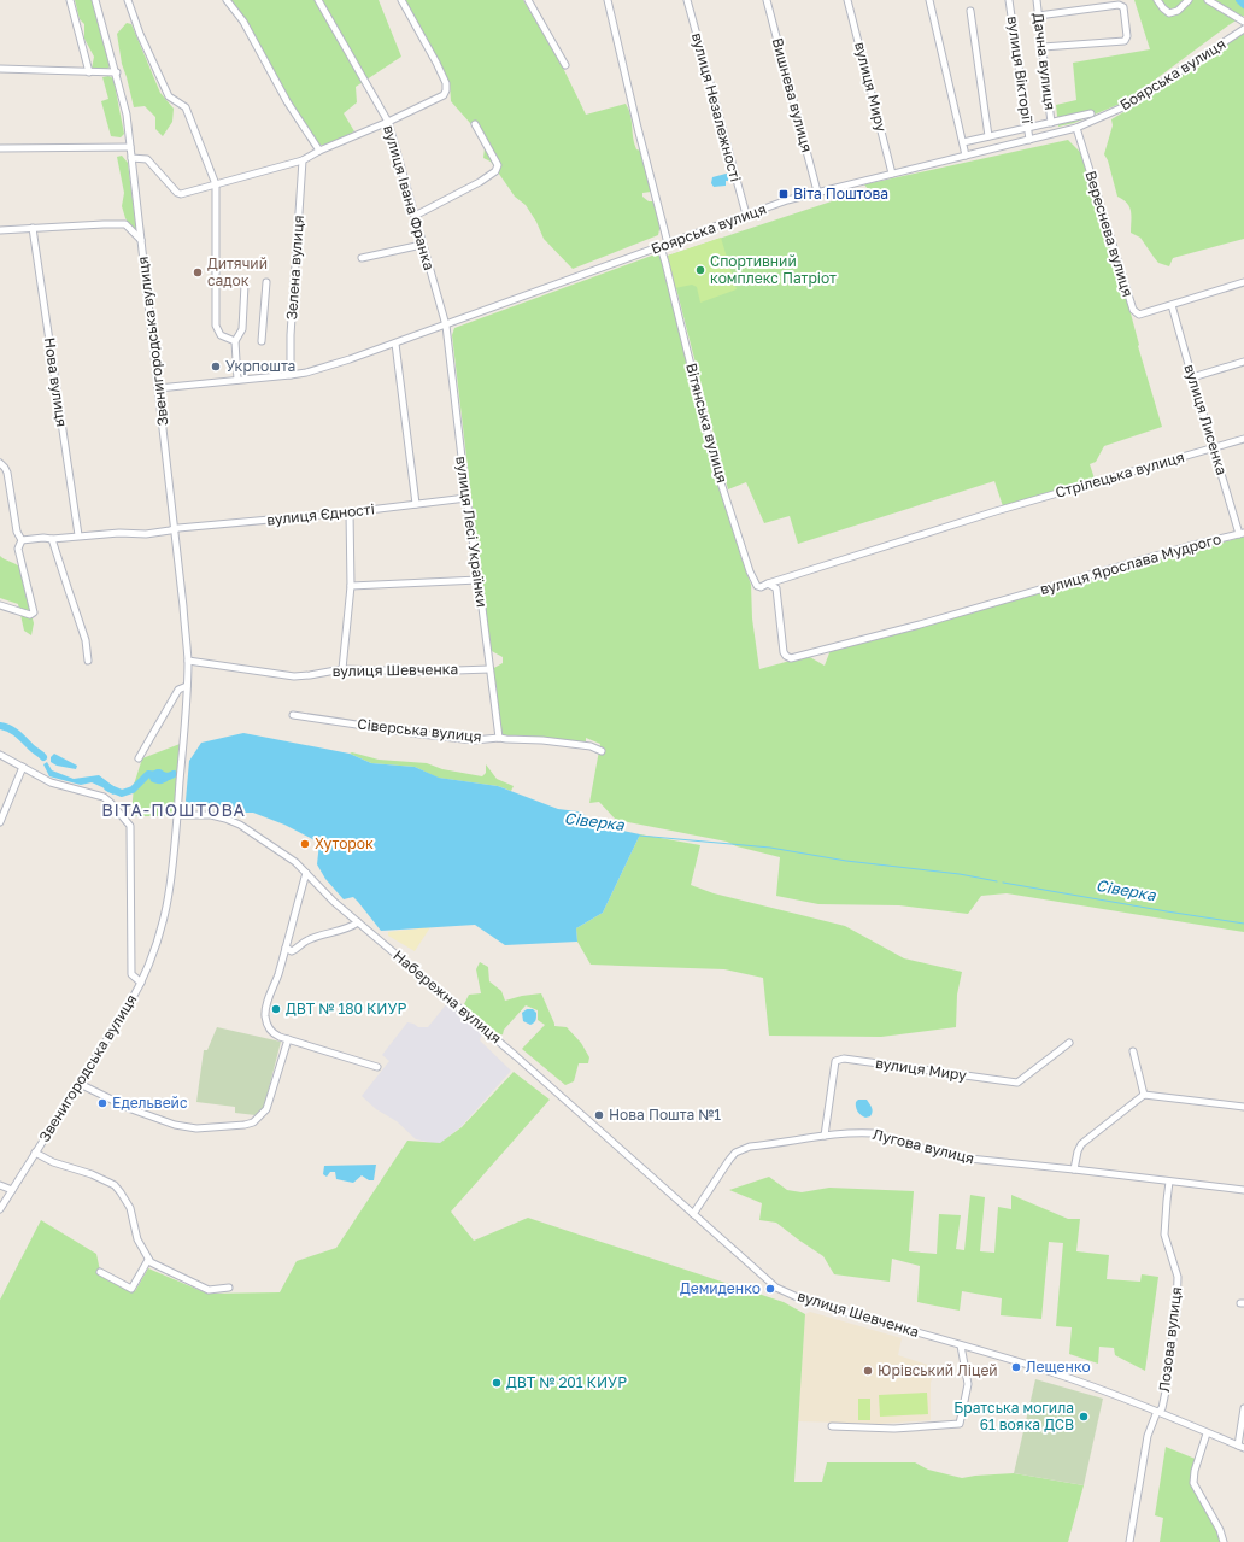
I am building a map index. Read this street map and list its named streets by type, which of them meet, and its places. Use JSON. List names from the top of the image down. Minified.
{"streets":{"street":["Дачна вулиця","вулиця Вікторії","Боярська вулиця","вулиця Миру","Вишнева вулиця","вулиця Незалежності","вулиця Івана Франка","Вереснева вулиця","Зелена вулиця","Звенигородська вулиця","Нова вулиця","вулиця Лисенка","Вітянська вулиця","Стрілецька вулиця","вулиця Єдності","вулиця Лесі Українки","вулиця Ярослава Мудрого","вулиця Шевченка","Сіверська вулиця","Набережна вулиця","Лугова вулиця","Лозова вулиця"]},"crossings":[["вулиця Вікторії","Боярська вулиця"],["Боярська вулиця","вулиця Миру"],["Боярська вулиця","Вишнева вулиця"],["Боярська вулиця","вулиця Незалежності"],["Боярська вулиця","вулиця Івана Франка"],["Боярська вулиця","Вереснева вулиця"],["Боярська вулиця","Зелена вулиця"],["Боярська вулиця","Звенигородська вулиця"],["Боярська вулиця","Вітянська вулиця"],["Боярська вулиця","вулиця Лесі Українки"],["вулиця Миру","Лугова вулиця"],["вулиця Івана Франка","вулиця Лесі Українки"],["Вереснева вулиця","вулиця Лисенка"],["Звенигородська вулиця","вулиця Єдності"],["Звенигородська вулиця","вулиця Шевченка"],["Звенигородська вулиця","Набережна вулиця"],["вулиця Лисенка","Стрілецька вулиця"],["вулиця Лисенка","вулиця Ярослава Мудрого"],["Вітянська вулиця","Стрілецька вулиця"],["Вітянська вулиця","вулиця Ярослава Мудрого"],["Стрілецька вулиця","вулиця Ярослава Мудрого"],["вулиця Єдності","вулиця Лесі Українки"],["вулиця Лесі Українки","вулиця Шевченка"],["вулиця Лесі Українки","Сіверська вулиця"],["вулиця Шевченка","Набережна вулиця"],["вулиця Шевченка","Лугова вулиця"],["вулиця Шевченка","Лозова вулиця"],["Лугова вулиця","Лозова вулиця"]],"districts":["ВІТА-ПОШТОВА"],"water":["Сіверка"],"places":{"transit":["Віта Поштова"],"other":["Спортивний комплекс Патріот","Дитячий садок","Укрпошта","Хуторок","ДВТ № 180 КИУР","Едельвейс","Нова Пошта №1","Демиденко","Лещенко","Юрівський Ліцей","ДВТ № 201 КИУР","Братська могила 61 вояка ДСВ"]}}
